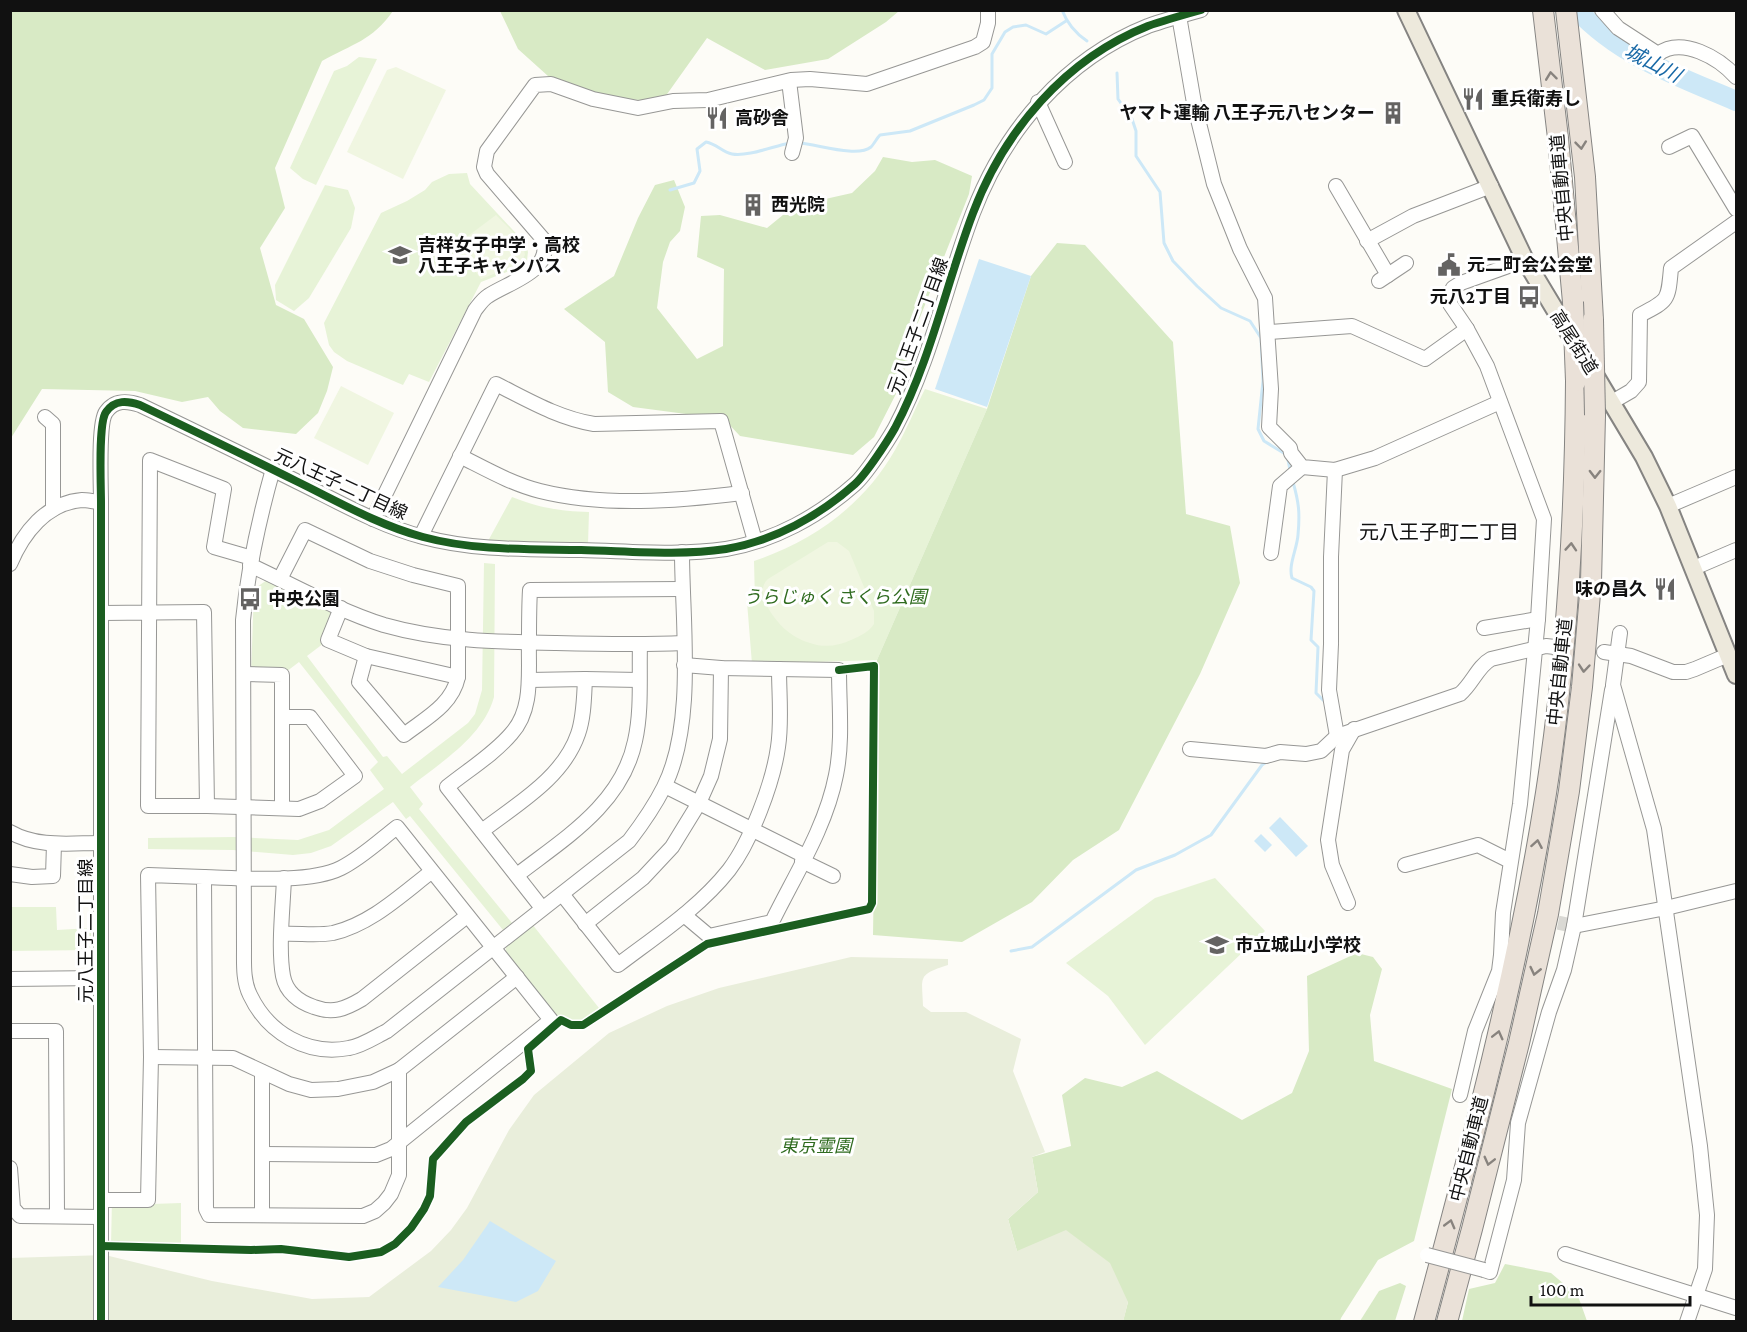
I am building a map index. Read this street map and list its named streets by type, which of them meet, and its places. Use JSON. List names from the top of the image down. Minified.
{"streets":{"highway":["中央自動車道"],"main road":["高尾街道"],"street":["元八王子二丁目線"]},"districts":["元八王子町二丁目"],"water":["城山川"],"parks":["うらじゅく さくら公園","東京霊園"],"places":{"restaurant":["重兵衛寿し","高砂舎","味の昌久"],"building":["ヤマト運輸 八王子元八センター","西光院"],"school or university":["吉祥女子中学・高校 八王子キャンパス","市立城山小学校"],"public building":["元二町会公会堂"],"bus stop":["元八2丁目","中央公園"]},"scale_bar":"100 m"}
